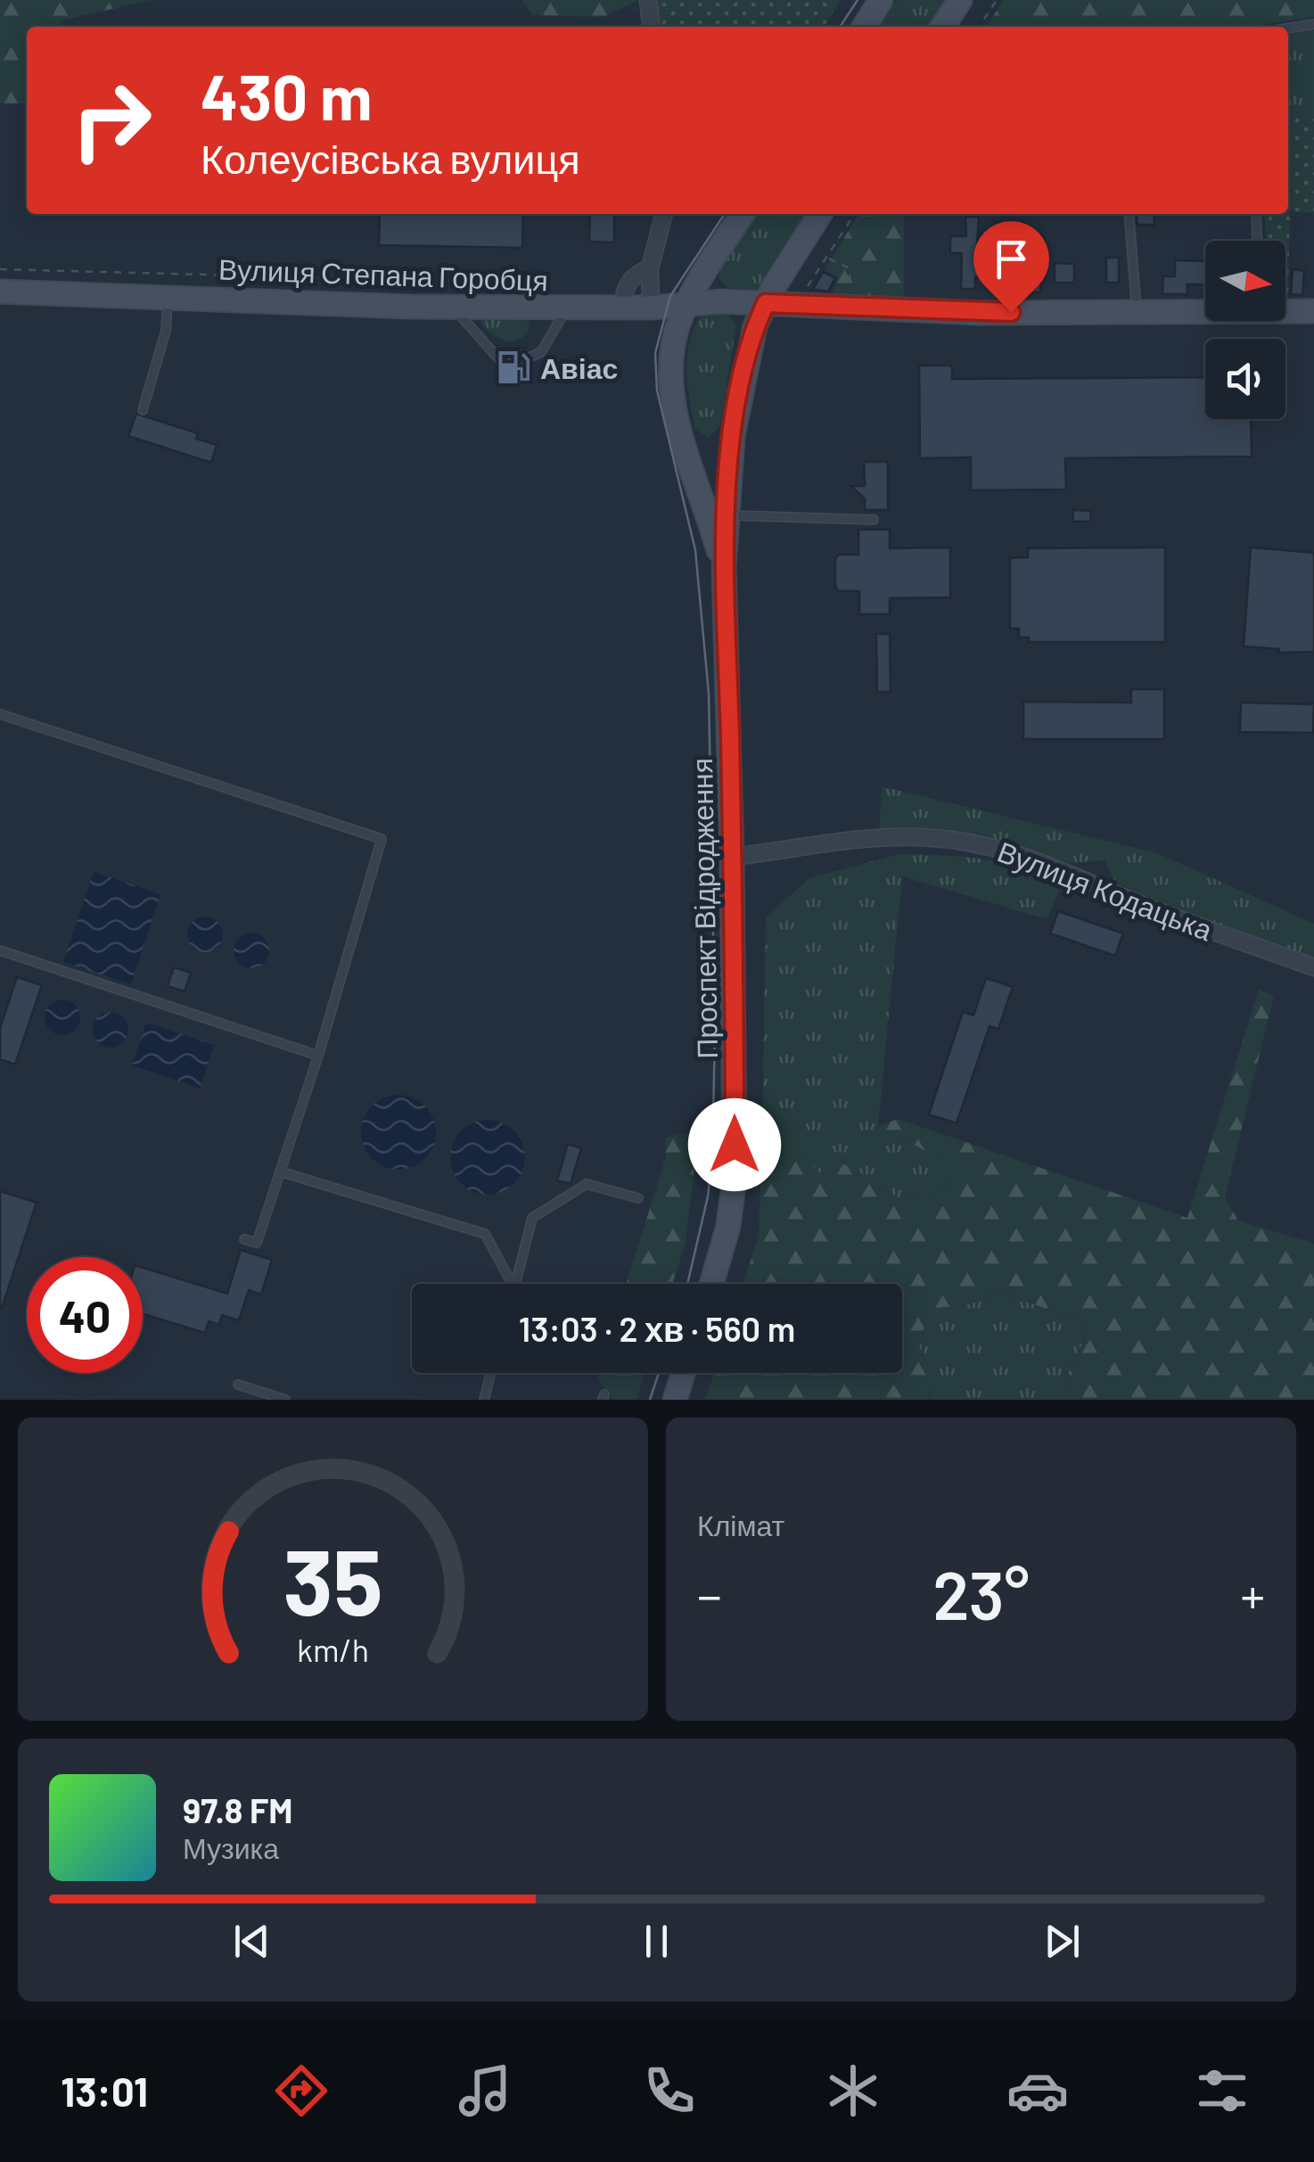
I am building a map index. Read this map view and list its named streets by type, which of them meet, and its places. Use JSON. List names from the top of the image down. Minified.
{"streets":{"street":["Вулиця Степана Горобця","Вулиця Кодацька","Проспект Відродження"]},"crossings":[["Вулиця Степана Горобця","Проспект Відродження"],["Вулиця Кодацька","Проспект Відродження"]],"places":{"fuel station":["Авіас"]},"north":"right","page":{"turn":["430 m","Колеусівська вулиця"],"limit":"40","trip":"13:03 · 2 хв · 560 m","tile":"Клімат","heat":["−","23°","+"],"song":["97.8 FM","Музика"],"tabs":"13:01","gauge":["35","km/h"]}}
